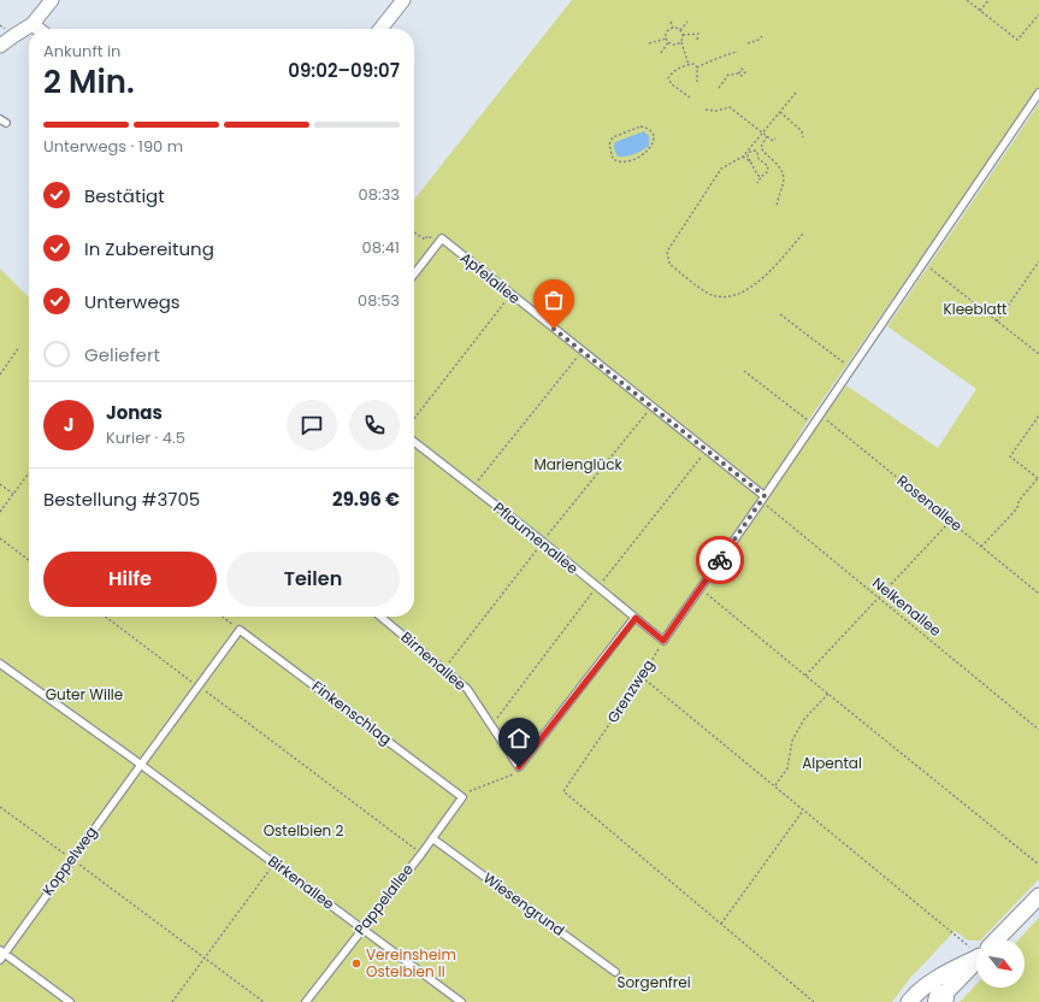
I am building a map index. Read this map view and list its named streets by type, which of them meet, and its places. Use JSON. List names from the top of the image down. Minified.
{"streets":{"lane":["Apfelallee","Pflaumenallee","Birnenallee","Finkenschlag","Koppelweg","Birkenallee","Pappelallee","Wiesengrund"],"path":["Rosenallee","Nelkenallee","Grenzweg"]},"crossings":[["Apfelallee","Nelkenallee"],["Pflaumenallee","Grenzweg"],["Finkenschlag","Koppelweg"],["Finkenschlag","Pappelallee"],["Koppelweg","Birkenallee"],["Birkenallee","Pappelallee"],["Pappelallee","Wiesengrund"]],"parks":["Kleeblatt","Marienglück","Guter Wille","Alpental","Ostelbien 2","Sorgenfrei"],"places":["Vereinsheim Ostelbien II"],"north":"bottom right","page":{"heading":["2 Min.","Ankunft in","09:02–09:07"],"panel":["Jonas","Kurier · 4.5","Bestellung #3705","29.96 €"],"bar":"Unterwegs · 190 m","list":[["Bestätigt","08:33"],["In Zubereitung","08:41"],["Unterwegs","08:53"],"Geliefert"],"round":"J","buttons":["Hilfe","Teilen"]}}
